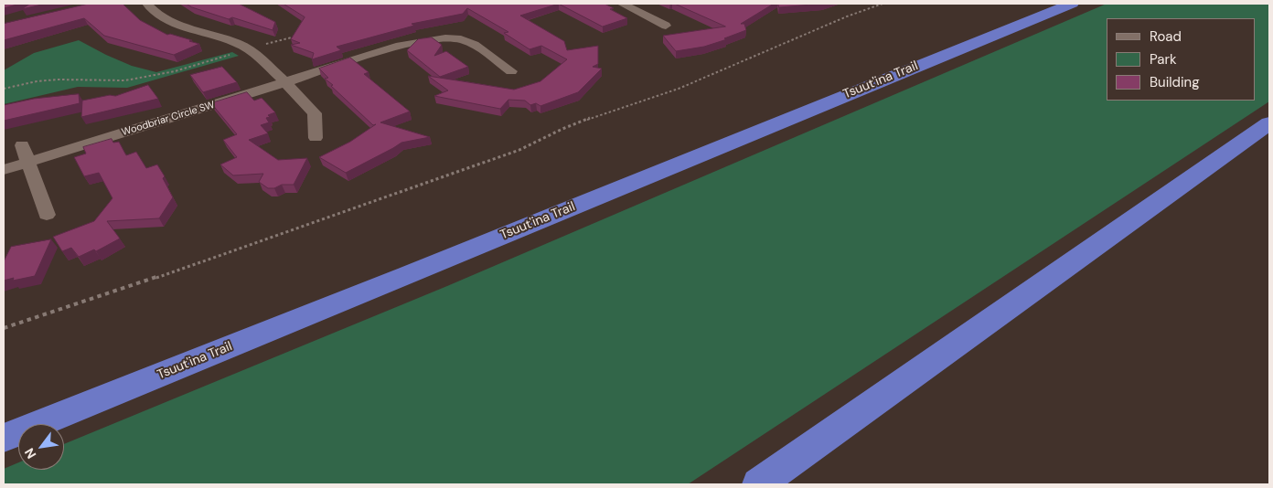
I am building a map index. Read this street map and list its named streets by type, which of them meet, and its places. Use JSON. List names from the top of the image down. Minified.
{"streets":{"highway":["Tsuut'ina Trail"],"street":["Woodbriar Circle SW"]},"legend":["Road","Park","Building"],"north":"bottom left"}
